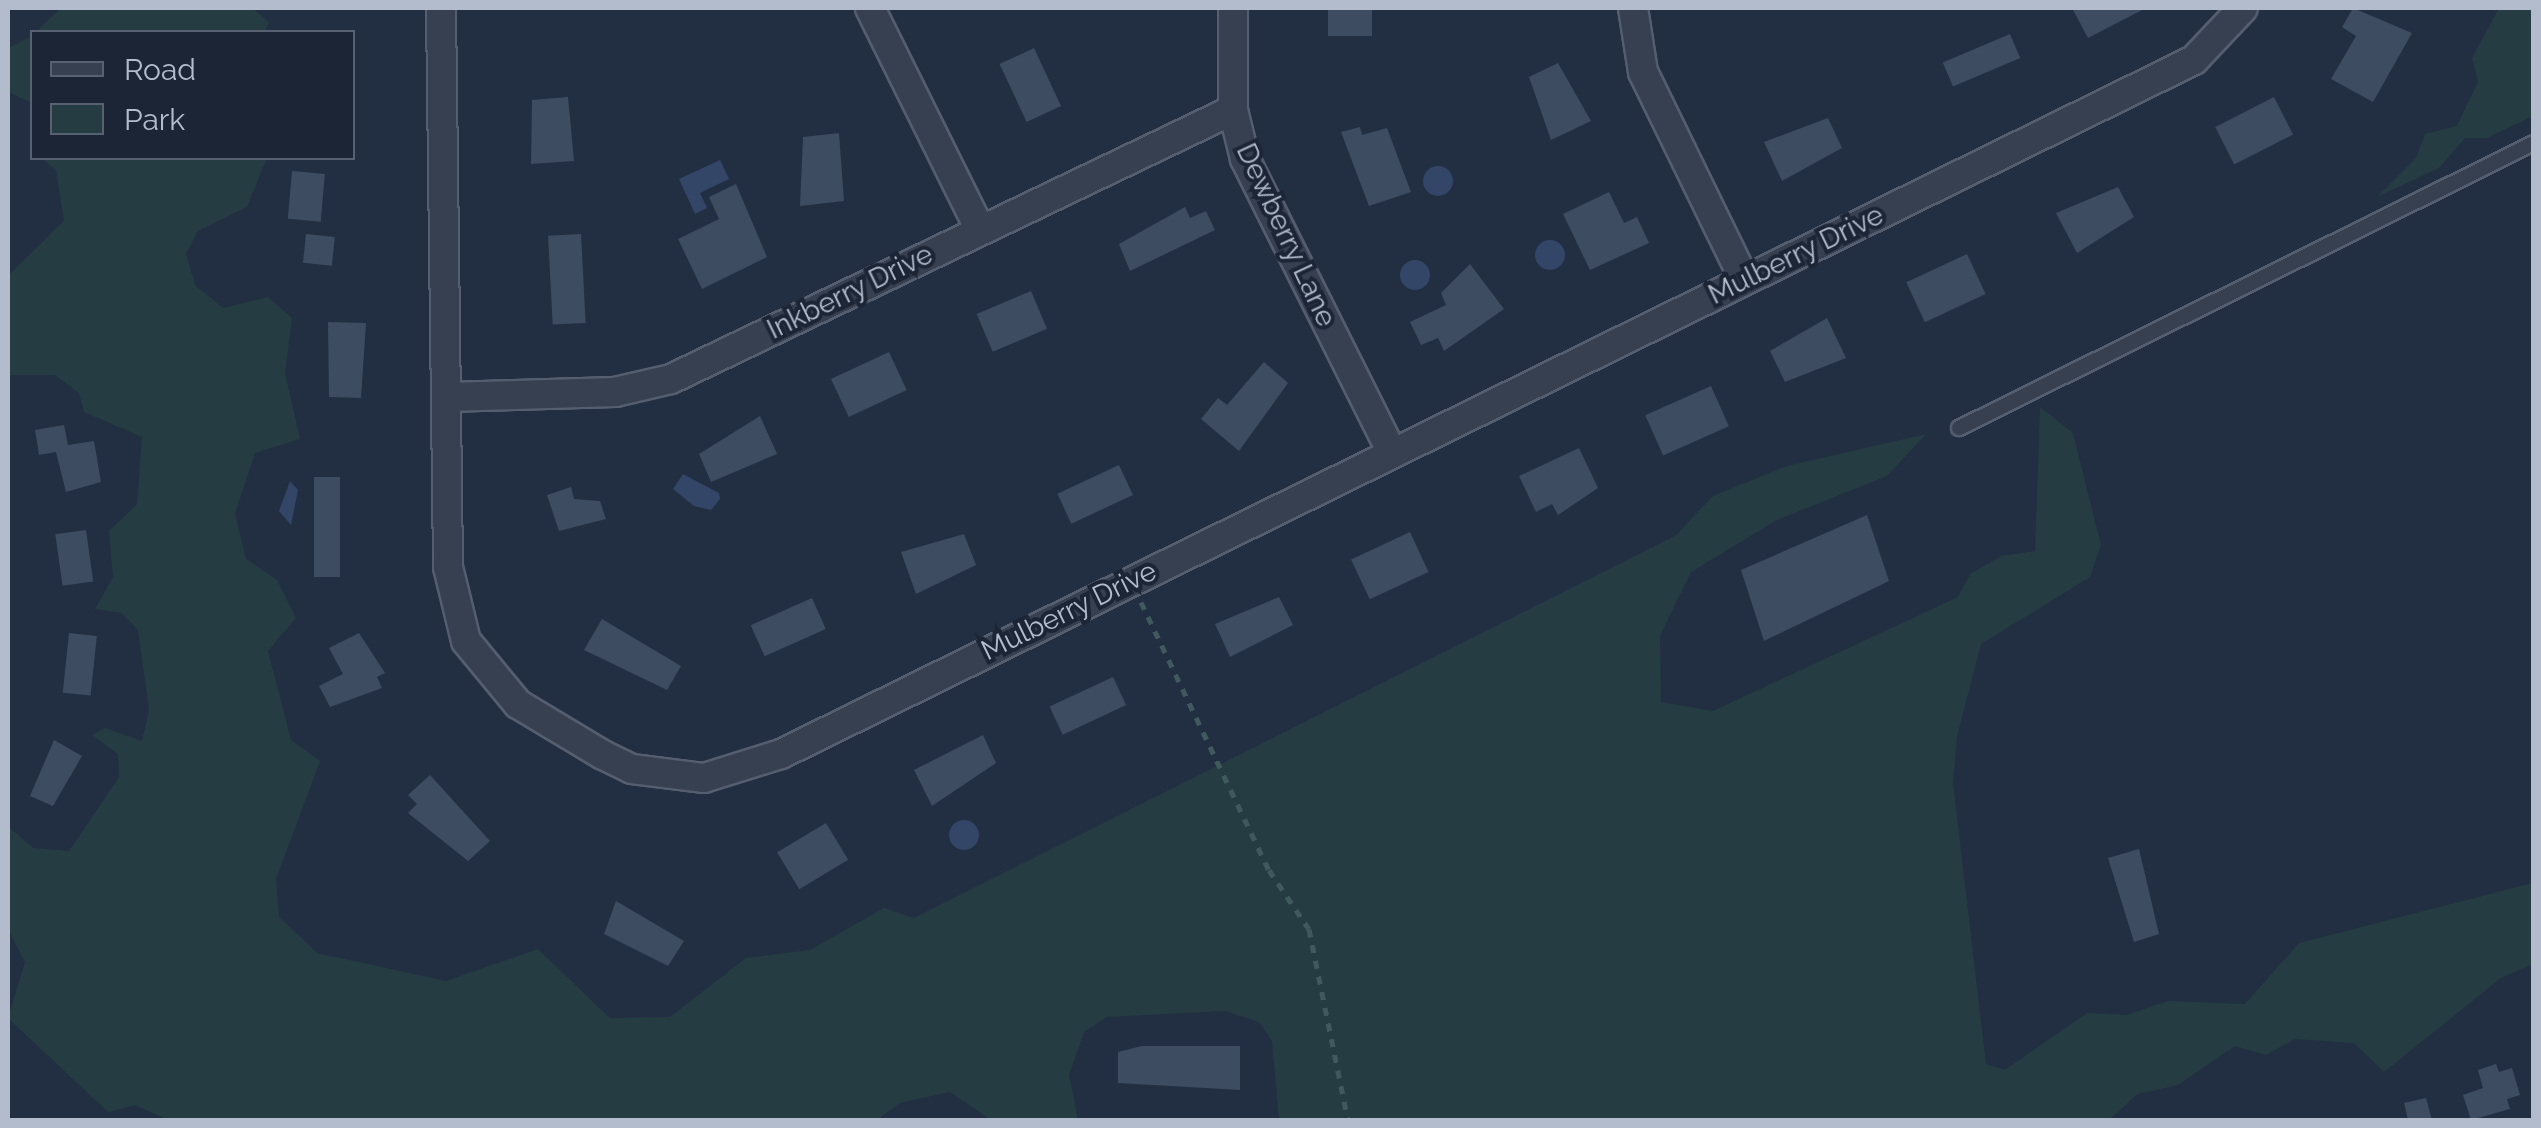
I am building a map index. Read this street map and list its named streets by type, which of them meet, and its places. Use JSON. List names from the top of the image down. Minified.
{"streets":{"street":["Dewberry Lane","Mulberry Drive","Inkberry Drive"]},"crossings":[["Dewberry Lane","Mulberry Drive"],["Dewberry Lane","Inkberry Drive"],["Mulberry Drive","Inkberry Drive"]],"legend":["Road","Park"]}
